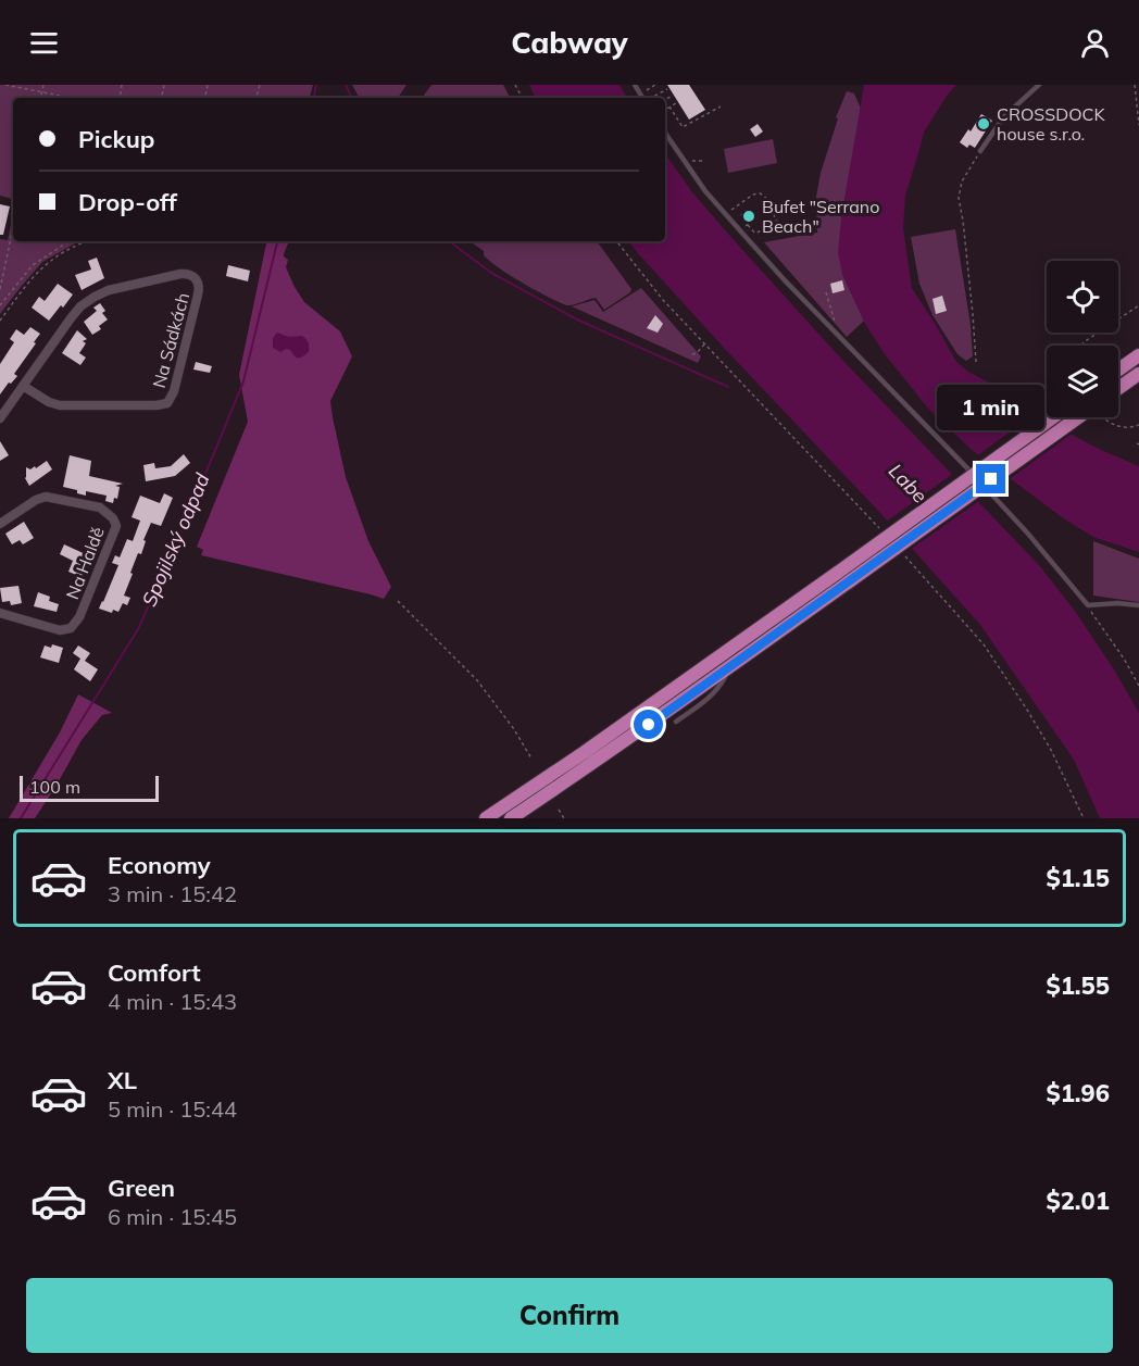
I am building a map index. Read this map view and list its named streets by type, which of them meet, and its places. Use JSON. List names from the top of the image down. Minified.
{"streets":{"street":["Na Sádkách","Na Haldě"]},"water":["Labe","Spojilský odpad"],"places":["CROSSDOCK house s.r.o.","Bufet \"Serrano Beach\""],"scale_bar":"100 m","page":{"header":"Cabway","banner":["Pickup","Drop-off"],"bubble":"1 min","scale":"100 m","list":[{"name":"Economy","note":"3 min · 15:42","value":"$1.15"},{"name":"Comfort","note":"4 min · 15:43","value":"$1.55"},{"name":"XL","note":"5 min · 15:44","value":"$1.96"},{"name":"Green","note":"6 min · 15:45","value":"$2.01"}],"buttons":"Confirm"}}
